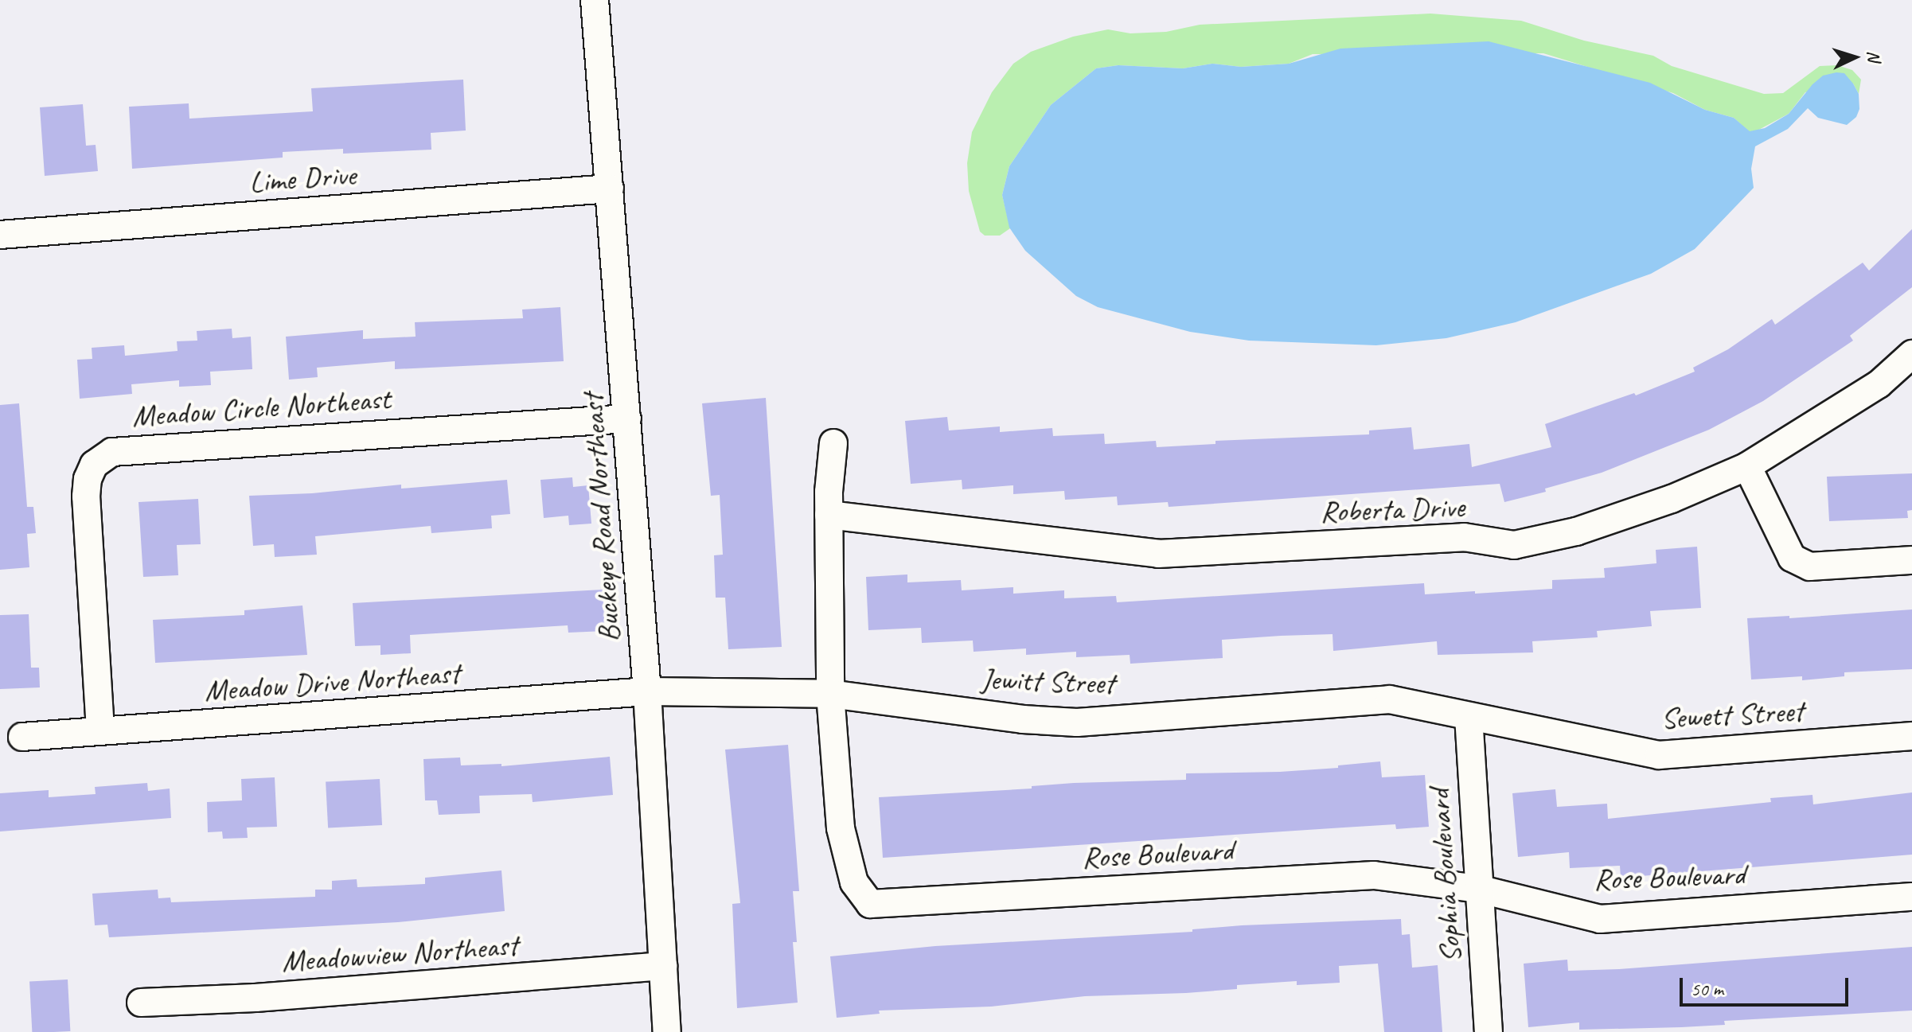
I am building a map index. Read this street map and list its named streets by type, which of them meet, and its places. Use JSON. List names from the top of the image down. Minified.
{"streets":{"street":["Lime Drive","Meadow Circle Northeast","Roberta Drive","Buckeye Road Northeast","Jewitt Street","Meadow Drive Northeast","Sewett Street","Rose Boulevard","Sophia Boulevard","Meadowview Northeast"]},"crossings":[["Lime Drive","Buckeye Road Northeast"],["Meadow Circle Northeast","Buckeye Road Northeast"],["Meadow Circle Northeast","Meadow Drive Northeast"],["Roberta Drive","Rose Boulevard"],["Buckeye Road Northeast","Jewitt Street"],["Buckeye Road Northeast","Meadow Drive Northeast"],["Buckeye Road Northeast","Meadowview Northeast"],["Jewitt Street","Meadow Drive Northeast"],["Jewitt Street","Sewett Street"],["Jewitt Street","Rose Boulevard"],["Jewitt Street","Sophia Boulevard"],["Sewett Street","Sophia Boulevard"],["Rose Boulevard","Sophia Boulevard"]],"scale_bar":"50 m","north":"right"}
